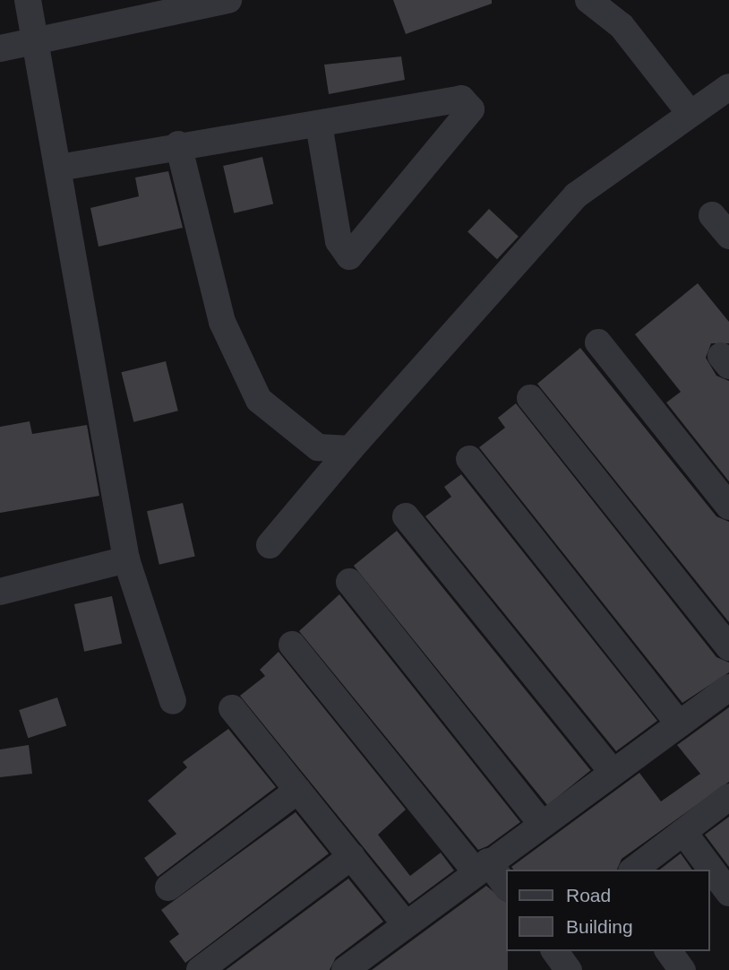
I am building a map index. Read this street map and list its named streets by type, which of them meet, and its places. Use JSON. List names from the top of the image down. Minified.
{"legend":["Road","Building"]}
